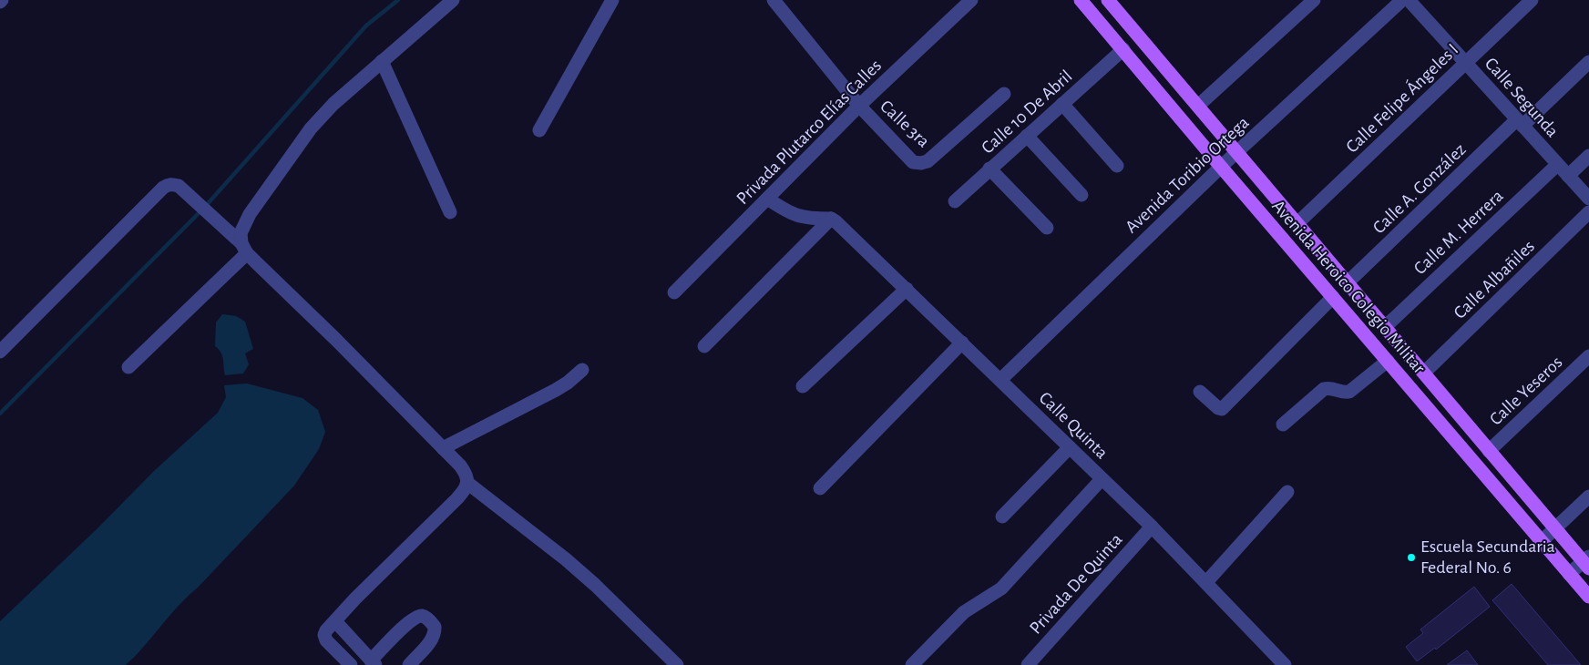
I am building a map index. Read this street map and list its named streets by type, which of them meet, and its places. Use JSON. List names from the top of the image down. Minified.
{"streets":{"main road":["Avenida Heroico Colegio Militar"],"street":["Calle Segunda","Calle Felipe Ángeles I","Calle 10 De Abril","Calle 3ra","Privada Plutarco Elías Calles","Avenida Toribio Ortega","Calle A. González","Calle M. Herrera","Calle Albañiles","Calle Yeseros","Calle Quinta","Privada De Quinta"]},"crossings":[["Calle Segunda","Calle Felipe Ángeles I"],["Calle Segunda","Calle A. González"],["Calle Segunda","Calle M. Herrera"],["Calle Felipe Ángeles I","Avenida Heroico Colegio Militar"],["Calle 10 De Abril","Avenida Heroico Colegio Militar"],["Calle 3ra","Privada Plutarco Elías Calles"],["Avenida Toribio Ortega","Avenida Heroico Colegio Militar"],["Avenida Toribio Ortega","Calle Quinta"],["Calle A. González","Avenida Heroico Colegio Militar"],["Calle M. Herrera","Avenida Heroico Colegio Militar"],["Calle Albañiles","Avenida Heroico Colegio Militar"],["Avenida Heroico Colegio Militar","Calle Yeseros"],["Calle Quinta","Privada De Quinta"]],"places":["Escuela Secundaria Federal No. 6"]}
